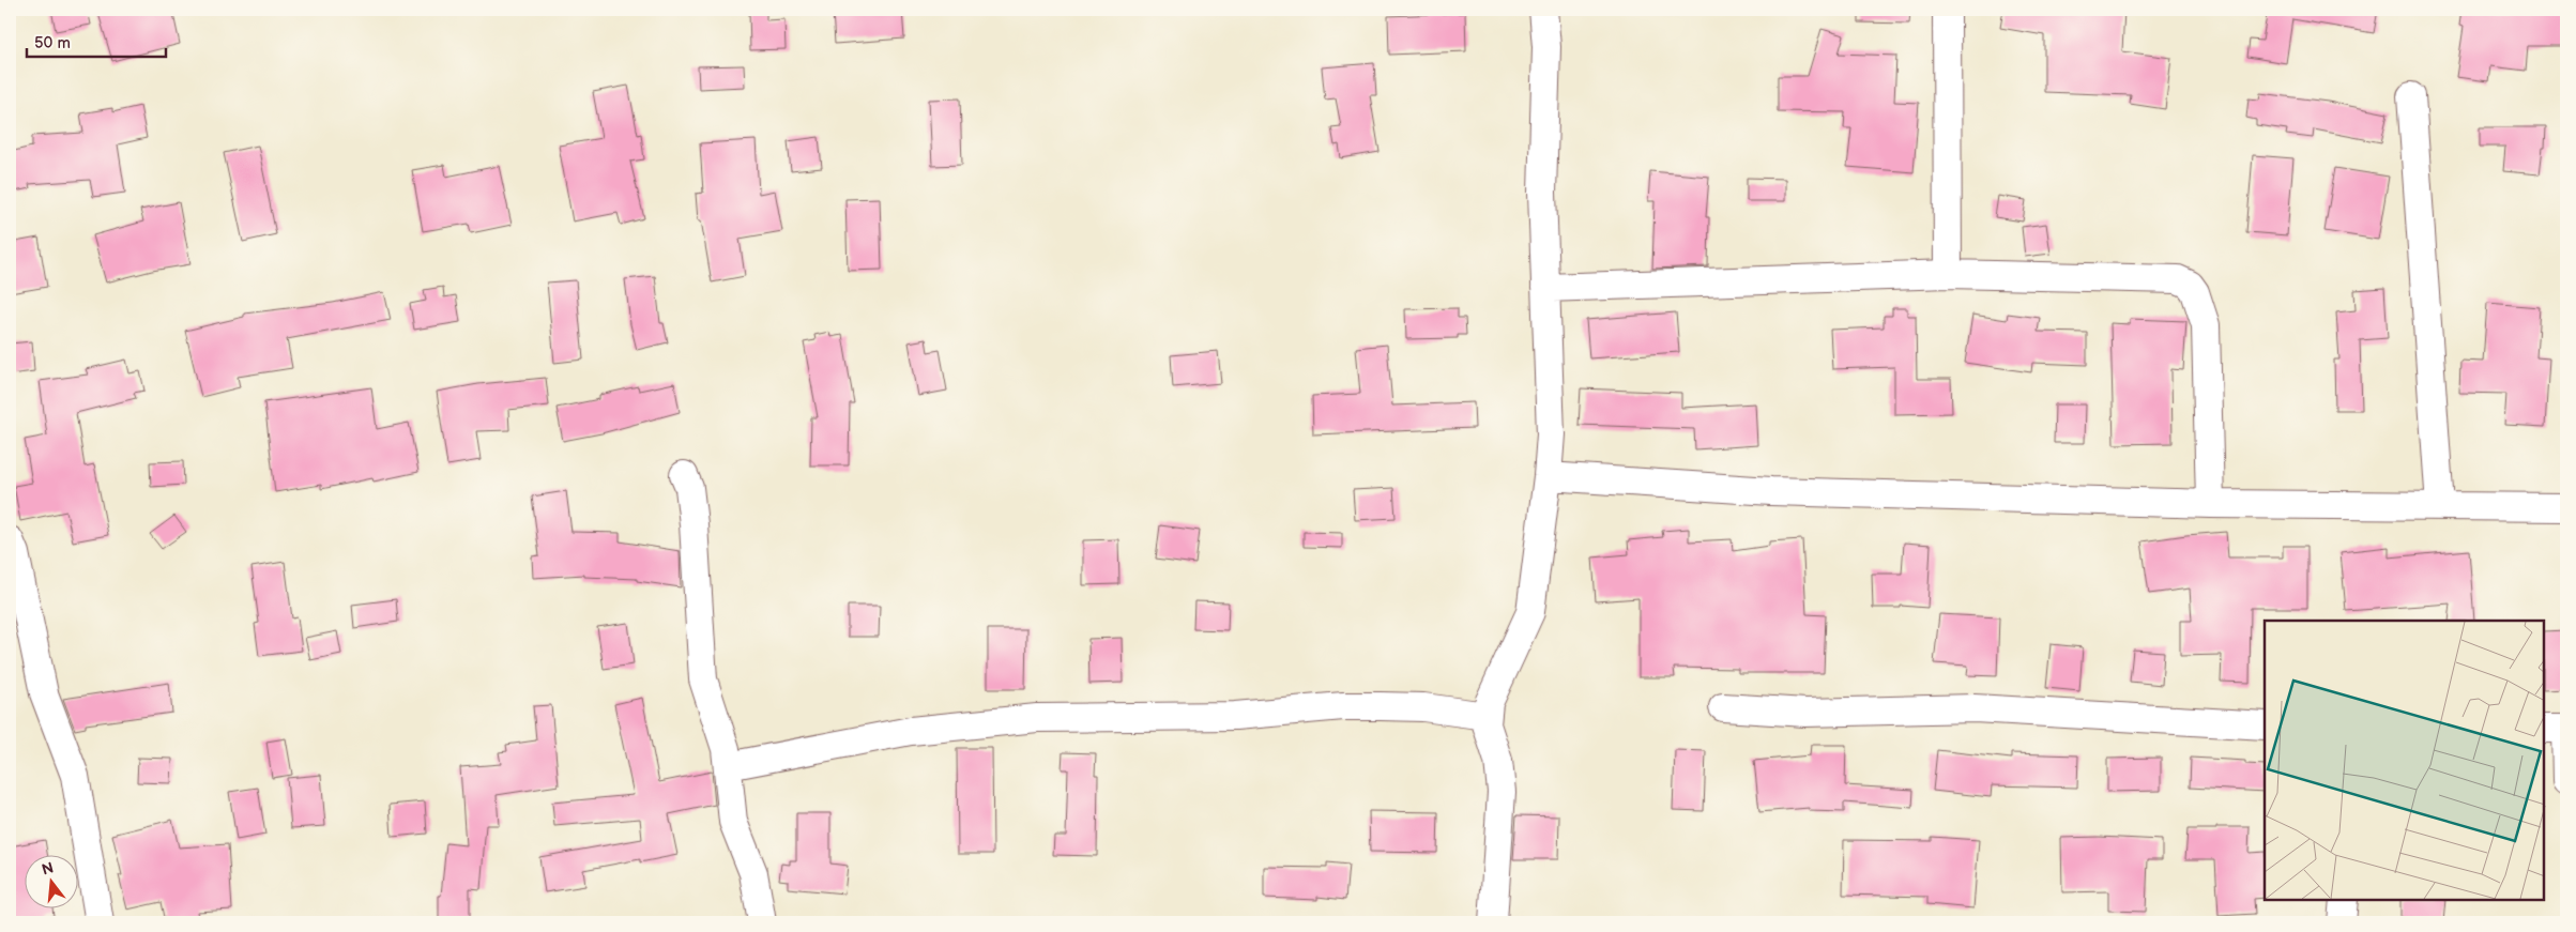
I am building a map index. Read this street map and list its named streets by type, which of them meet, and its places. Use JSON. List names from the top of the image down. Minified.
{"scale_bar":"50 m","north":"top"}
